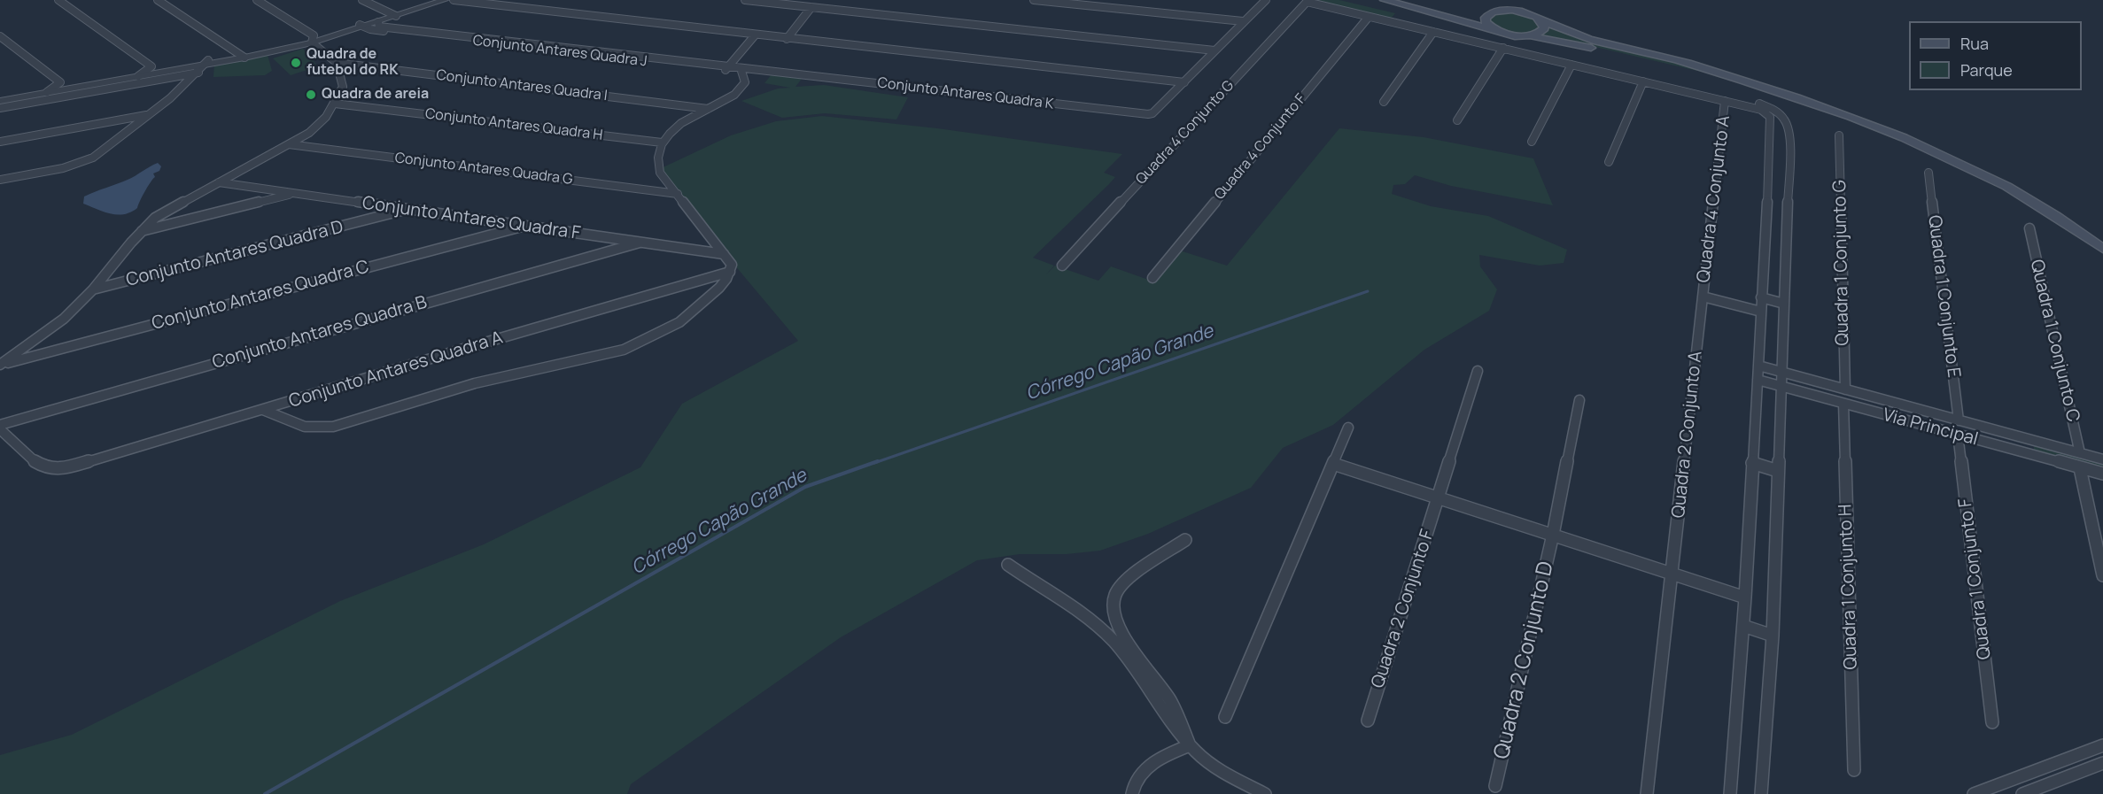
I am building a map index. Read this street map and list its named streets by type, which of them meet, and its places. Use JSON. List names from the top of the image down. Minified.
{"streets":{"street":["Conjunto Antares Quadra J","Conjunto Antares Quadra I","Conjunto Antares Quadra K","Conjunto Antares Quadra H","Quadra 4 Conjunto G","Quadra 4 Conjunto F","Conjunto Antares Quadra G","Quadra 4 Conjunto A","Conjunto Antares Quadra F","Conjunto Antares Quadra D","Quadra 1 Conjunto G","Conjunto Antares Quadra C","Quadra 1 Conjunto E","Conjunto Antares Quadra B","Quadra 1 Conjunto C","Conjunto Antares Quadra A","Via Principal","Quadra 2 Conjunto A","Quadra 1 Conjunto F","Quadra 1 Conjunto H","Quadra 2 Conjunto F","Quadra 2 Conjunto D"]},"crossings":[["Conjunto Antares Quadra J","Conjunto Antares Quadra K"],["Quadra 4 Conjunto A","Quadra 2 Conjunto A"],["Conjunto Antares Quadra F","Conjunto Antares Quadra D"],["Conjunto Antares Quadra F","Conjunto Antares Quadra C"],["Conjunto Antares Quadra F","Conjunto Antares Quadra B"],["Quadra 1 Conjunto G","Via Principal"],["Quadra 1 Conjunto E","Via Principal"],["Quadra 1 Conjunto C","Via Principal"],["Via Principal","Quadra 1 Conjunto F"],["Via Principal","Quadra 1 Conjunto H"]],"water":["Córrego Capão Grande"],"places":["Quadra de futebol do RK","Quadra de areia"],"legend":["Rua","Parque"]}
